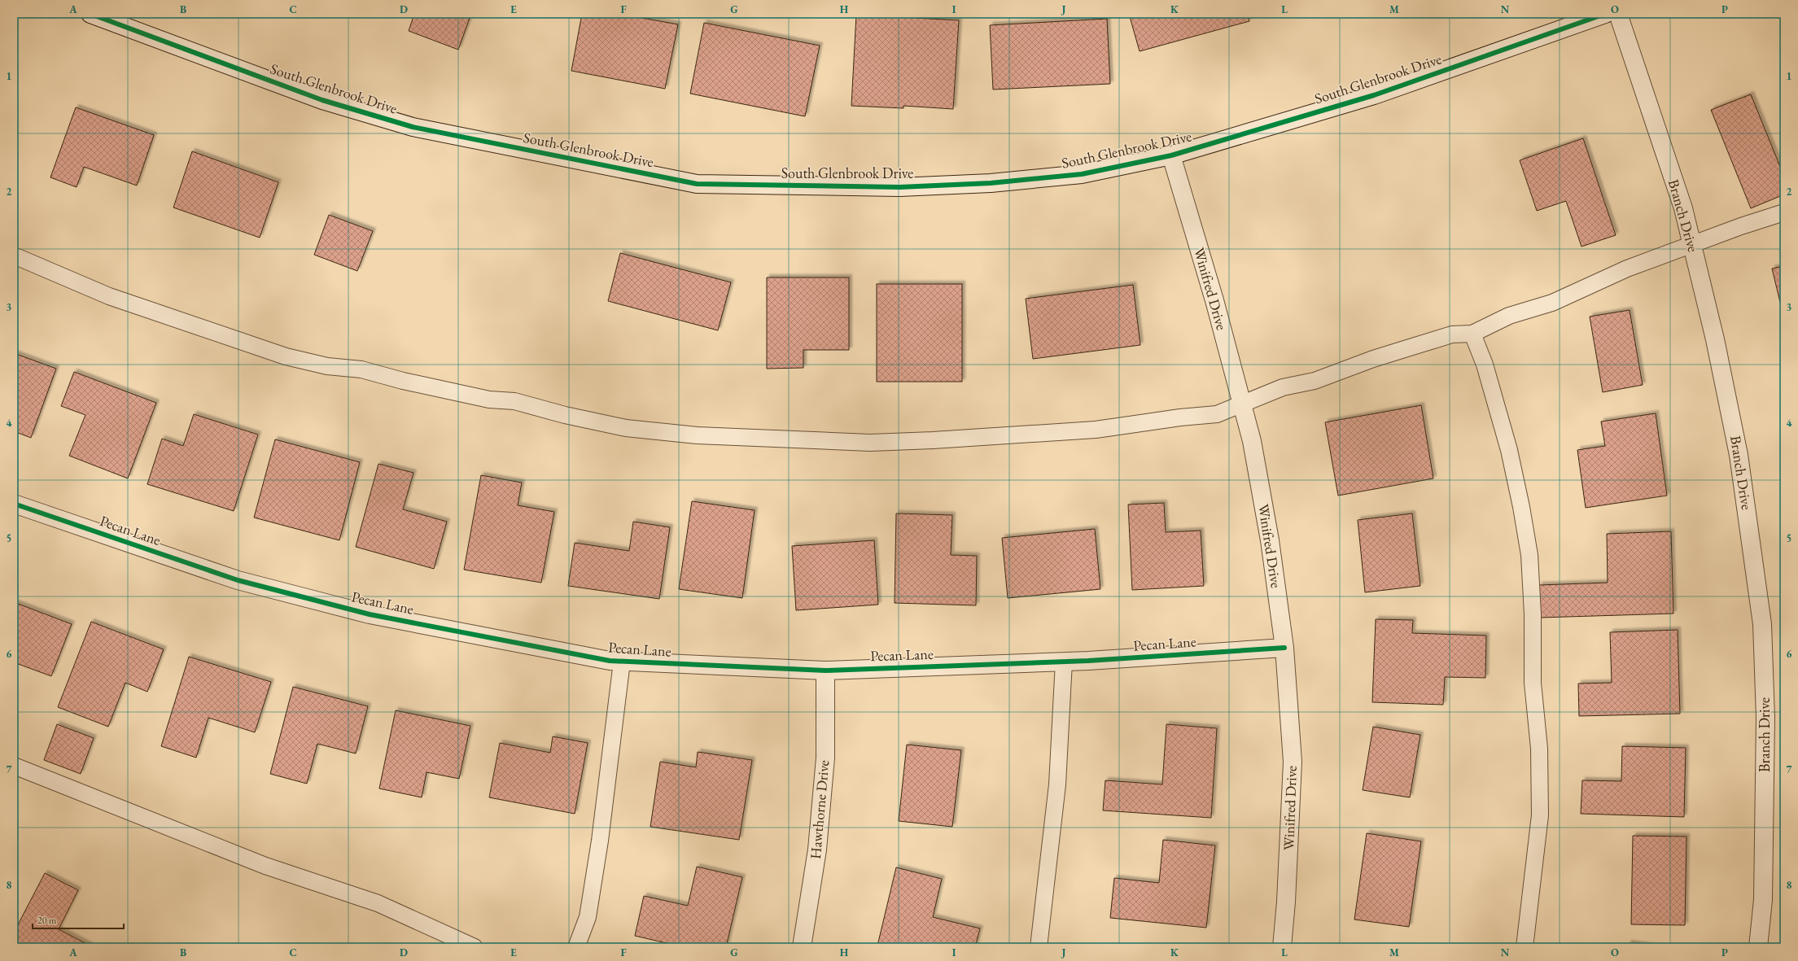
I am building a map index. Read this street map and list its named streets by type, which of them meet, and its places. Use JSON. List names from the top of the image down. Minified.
{"streets":{"street":["South Glenbrook Drive","Branch Drive","Winifred Drive","Pecan Lane","Hawthorne Drive"]},"crossings":[["South Glenbrook Drive","Winifred Drive"],["Winifred Drive","Pecan Lane"],["Pecan Lane","Hawthorne Drive"]],"scale_bar":"20 m","grid":{"columns":["A","B","C","D","E","F","G","H","I","J","K","L","M","N","O","P"],"rows":["1","2","3","4","5","6","7","8"]}}
